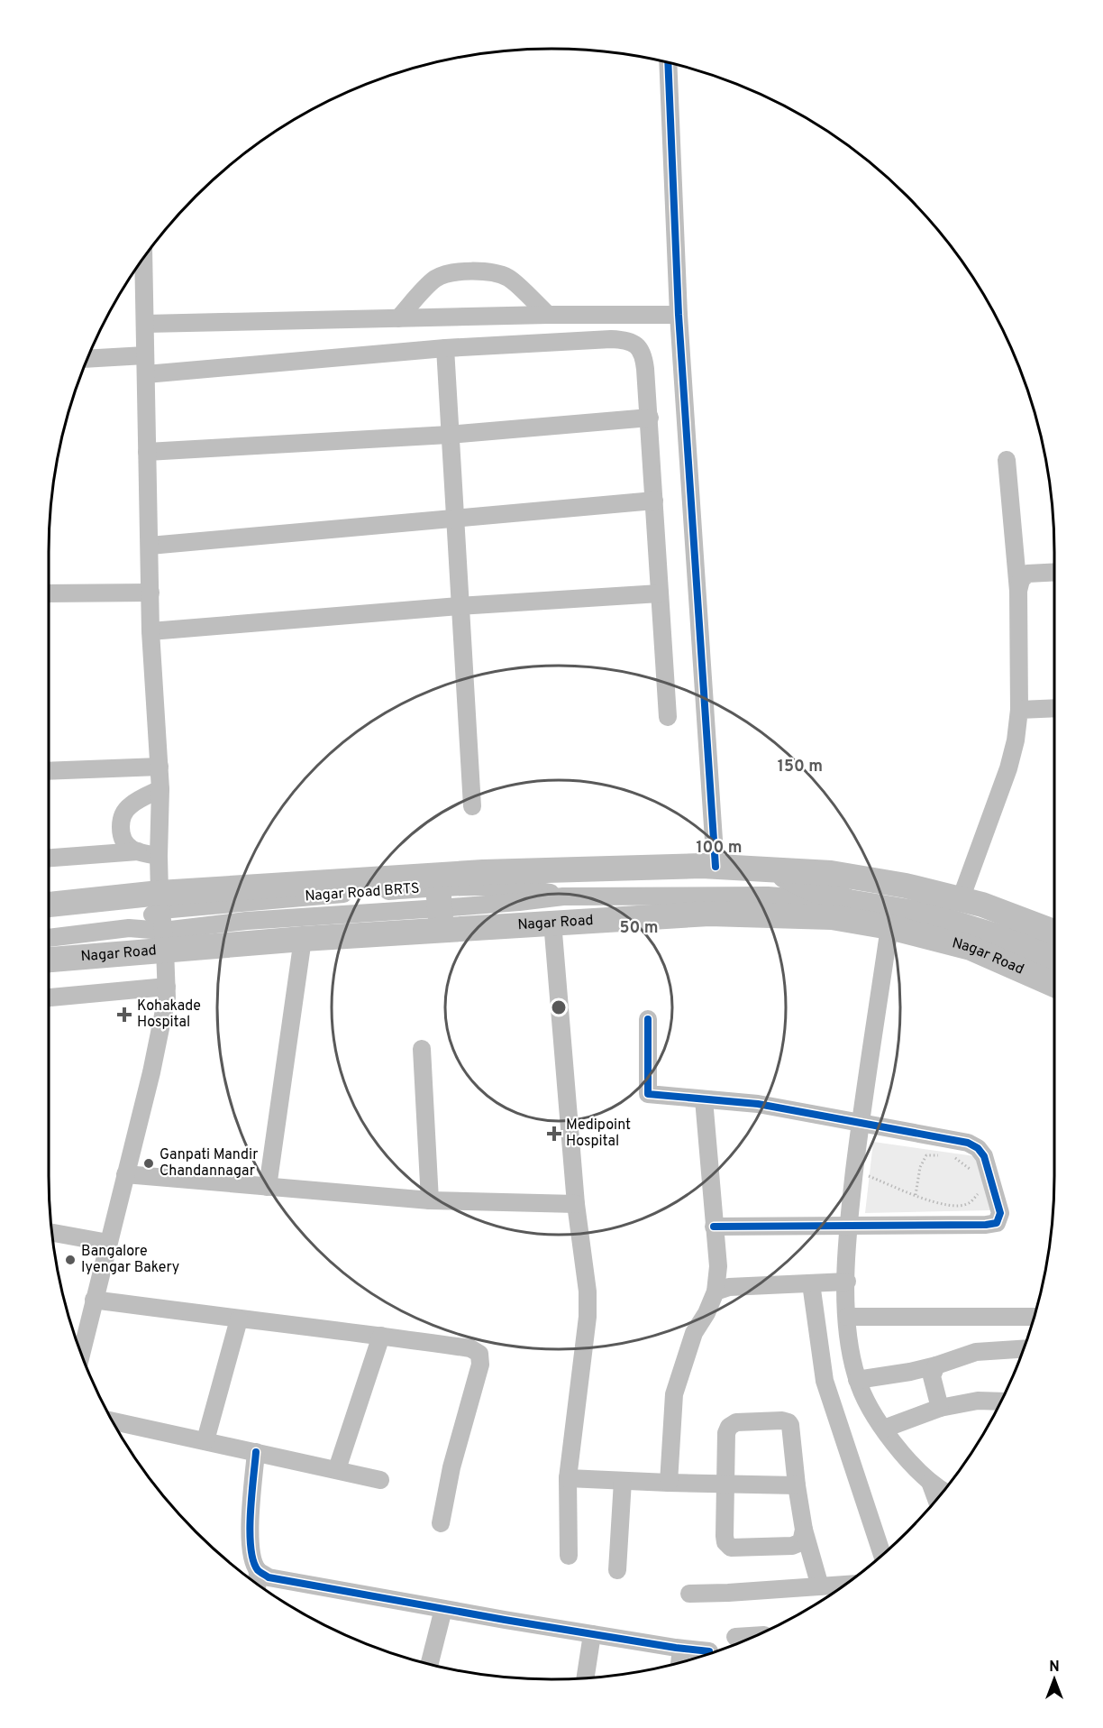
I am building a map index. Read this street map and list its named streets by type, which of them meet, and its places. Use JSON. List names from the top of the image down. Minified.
{"streets":{"highway":["Nagar Road"],"street":["Nagar Road BRTS"]},"crossings":[["Nagar Road BRTS","Nagar Road"]],"places":{"health":["Kohakade Hospital","Medipoint Hospital"],"other":["Ganpati Mandir Chandannagar","Bangalore Iyengar Bakery"]},"north":"top","rings":["150 m","100 m","50 m"]}
